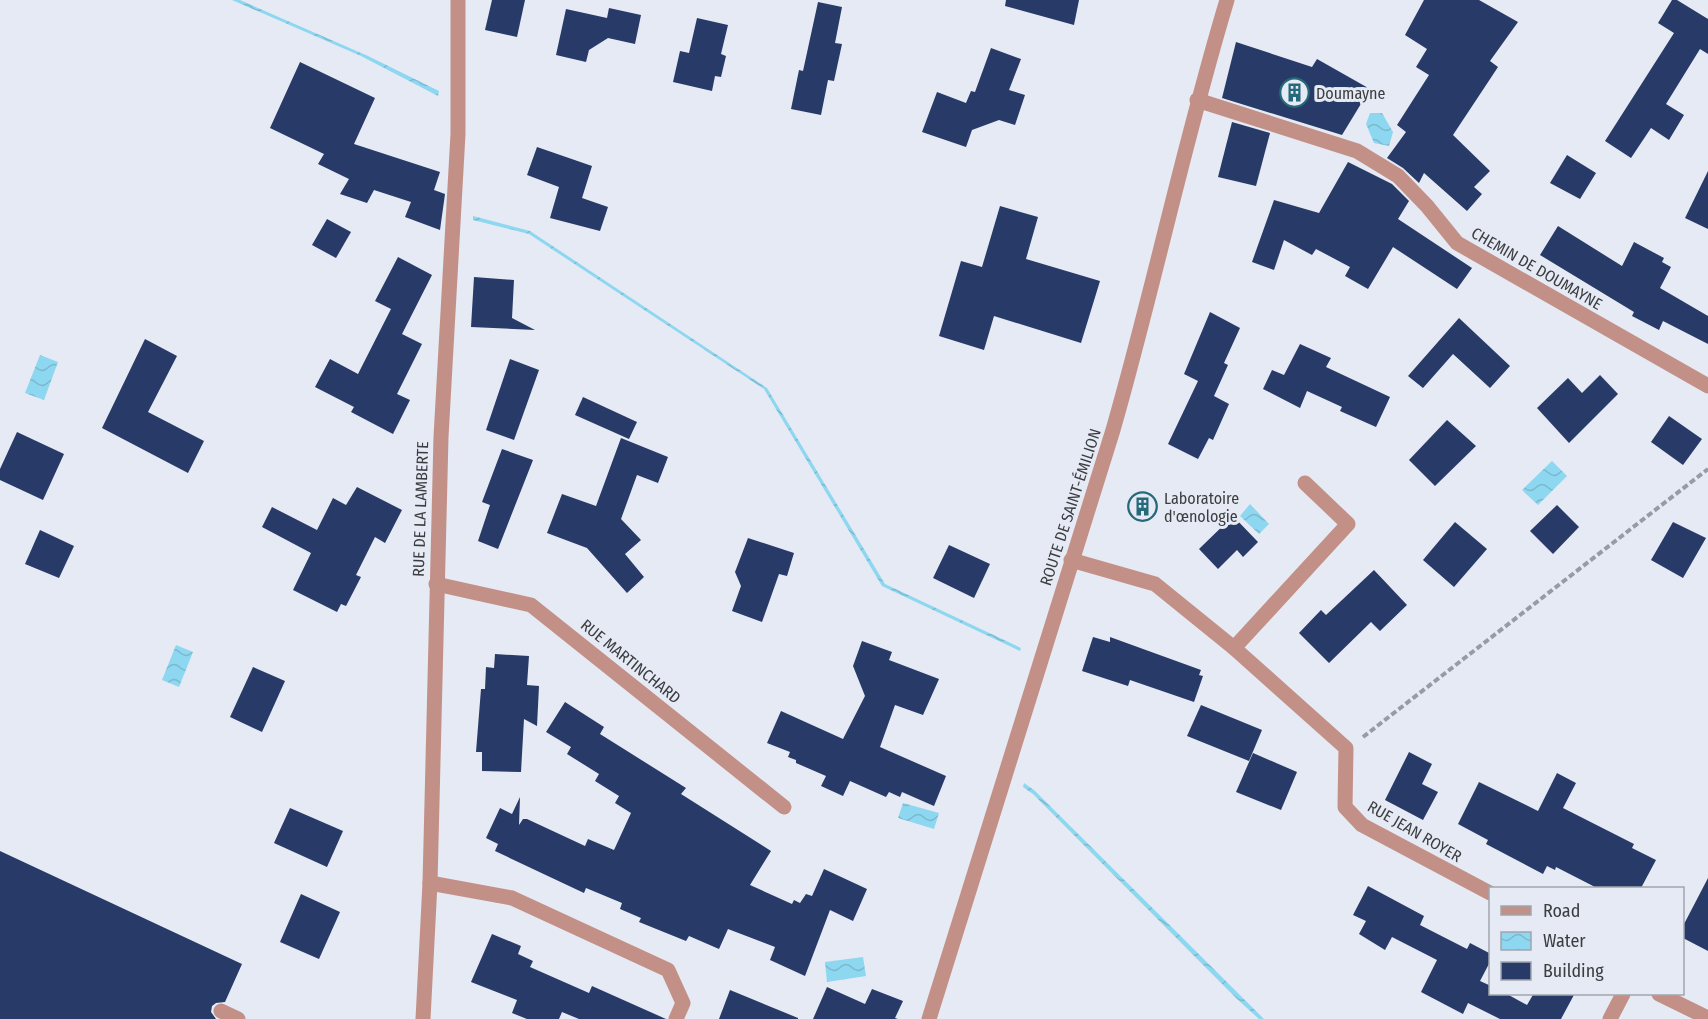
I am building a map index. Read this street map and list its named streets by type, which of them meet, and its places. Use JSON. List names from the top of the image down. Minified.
{"streets":{"street":["CHEMIN DE DOUMAYNE","ROUTE DE SAINT-ÉMILION","RUE DE LA LAMBERTE","RUE MARTINCHARD","RUE JEAN ROYER"]},"crossings":[["CHEMIN DE DOUMAYNE","ROUTE DE SAINT-ÉMILION"],["RUE DE LA LAMBERTE","RUE MARTINCHARD"]],"places":{"building":["Doumayne","Laboratoire d'œnologie"]},"legend":["Road","Water","Building"]}
